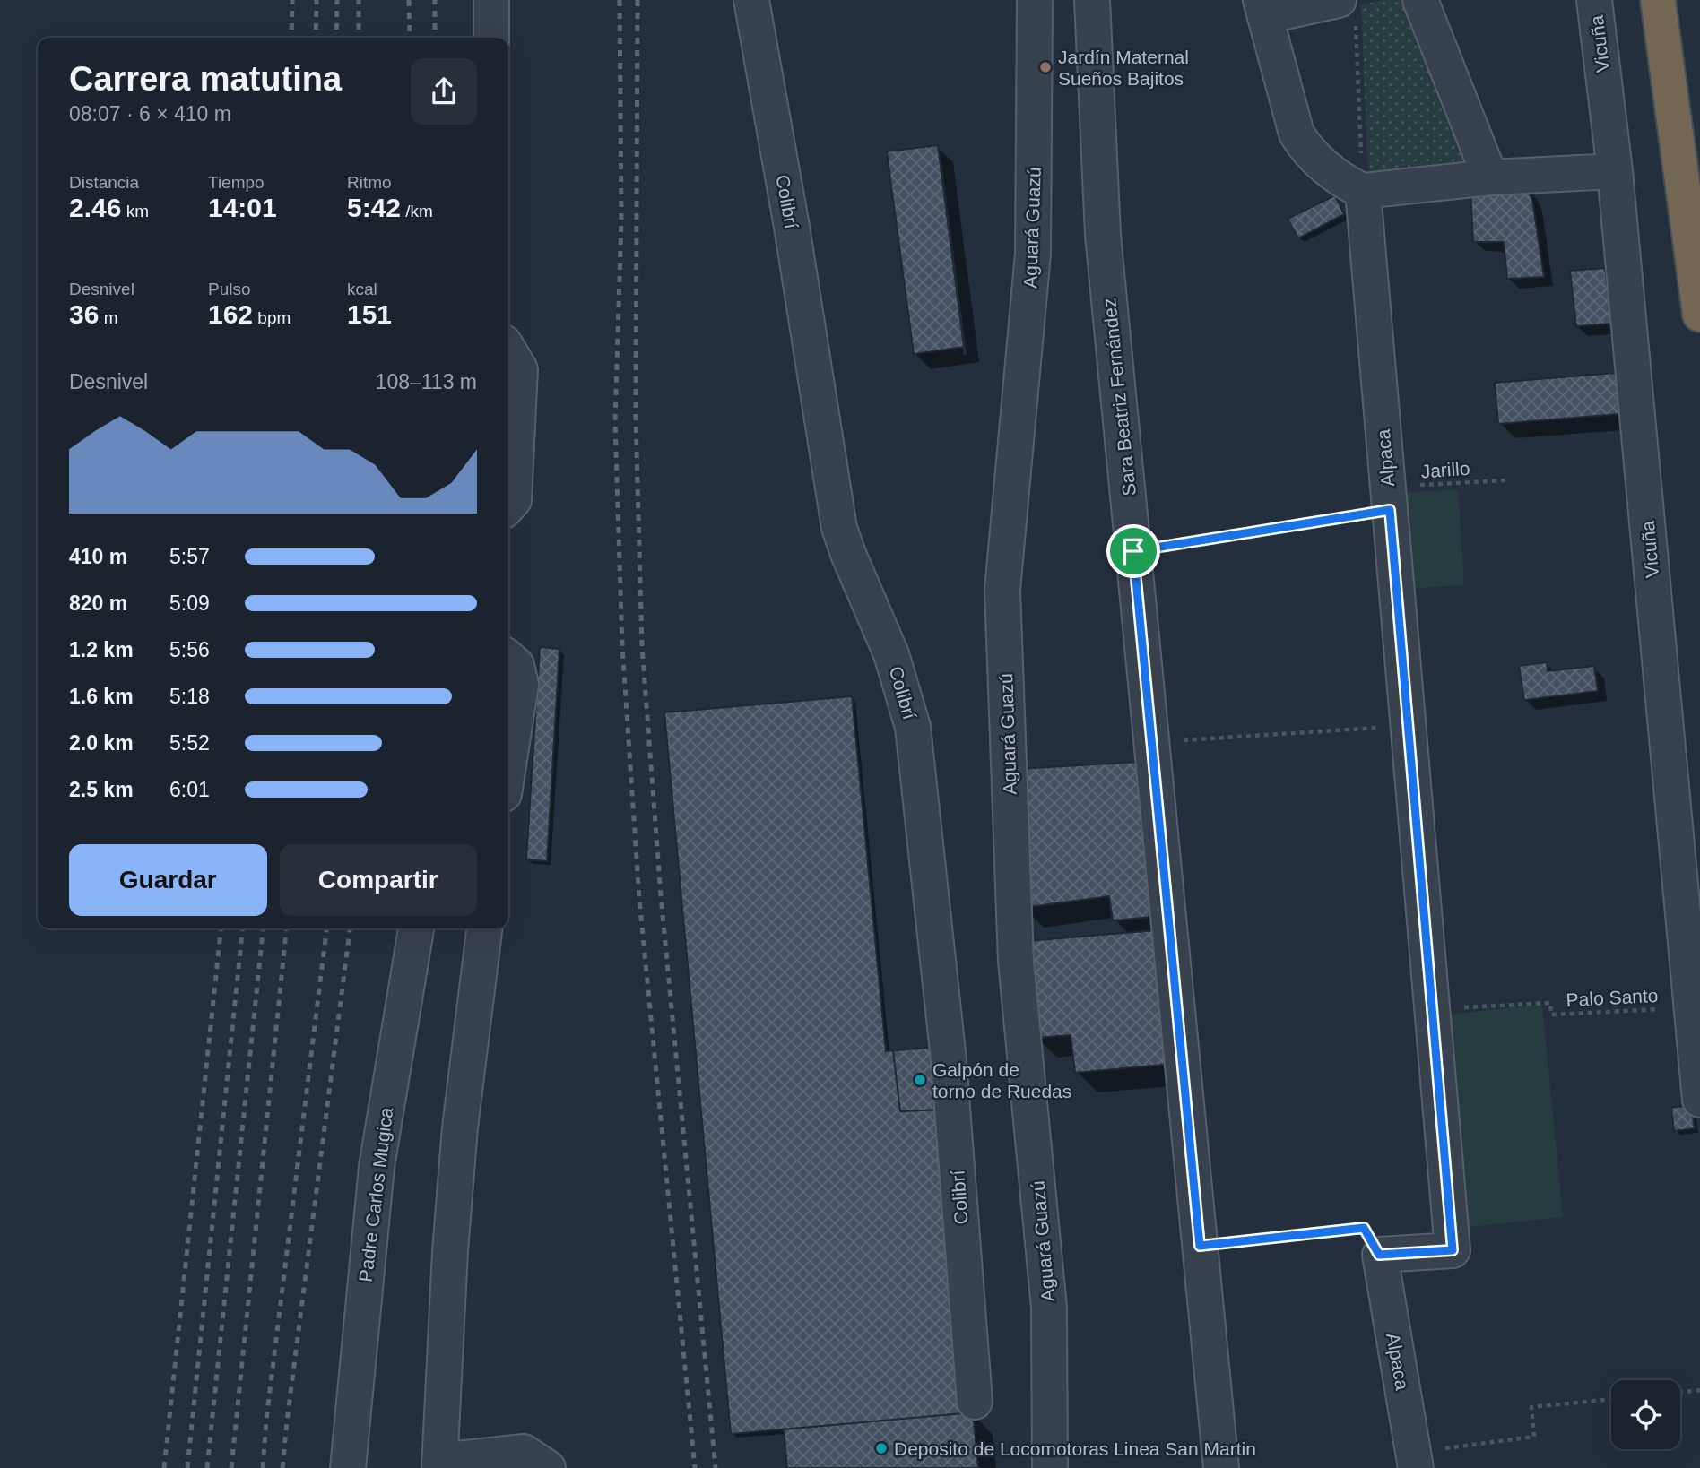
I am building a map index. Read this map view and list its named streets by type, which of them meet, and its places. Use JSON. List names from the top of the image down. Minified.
{"streets":{"street":["Vicuña","Colibrí","Aguará Guazú","Sara Beatriz Fernández","Alpaca","Padre Carlos Mugica"],"path":["Jarillo","Palo Santo"]},"crossings":[["Vicuña","Palo Santo"],["Sara Beatriz Fernández","Jarillo"],["Alpaca","Jarillo"],["Alpaca","Palo Santo"]],"places":["Jardín Maternal Sueños Bajitos","Galpón de torno de Ruedas","Deposito de Locomotoras Linea San Martin"],"page":{"heading":["Carrera matutina","08:07 · 6 × 410 m"],"stats":[["Distancia","2.46 km"],["Tiempo","14:01"],["Ritmo","5:42 /km"],["Desnivel","36 m"],["Pulso","162 bpm"],["kcal","151"]],"chart":["Desnivel","108–113 m"],"list":[{"name":"410 m","note":"5:57"},{"name":"820 m","note":"5:09"},{"name":"1.2 km","note":"5:56"},{"name":"1.6 km","note":"5:18"},{"name":"2.0 km","note":"5:52"},{"name":"2.5 km","note":"6:01"}],"buttons":["Guardar","Compartir"]}}
